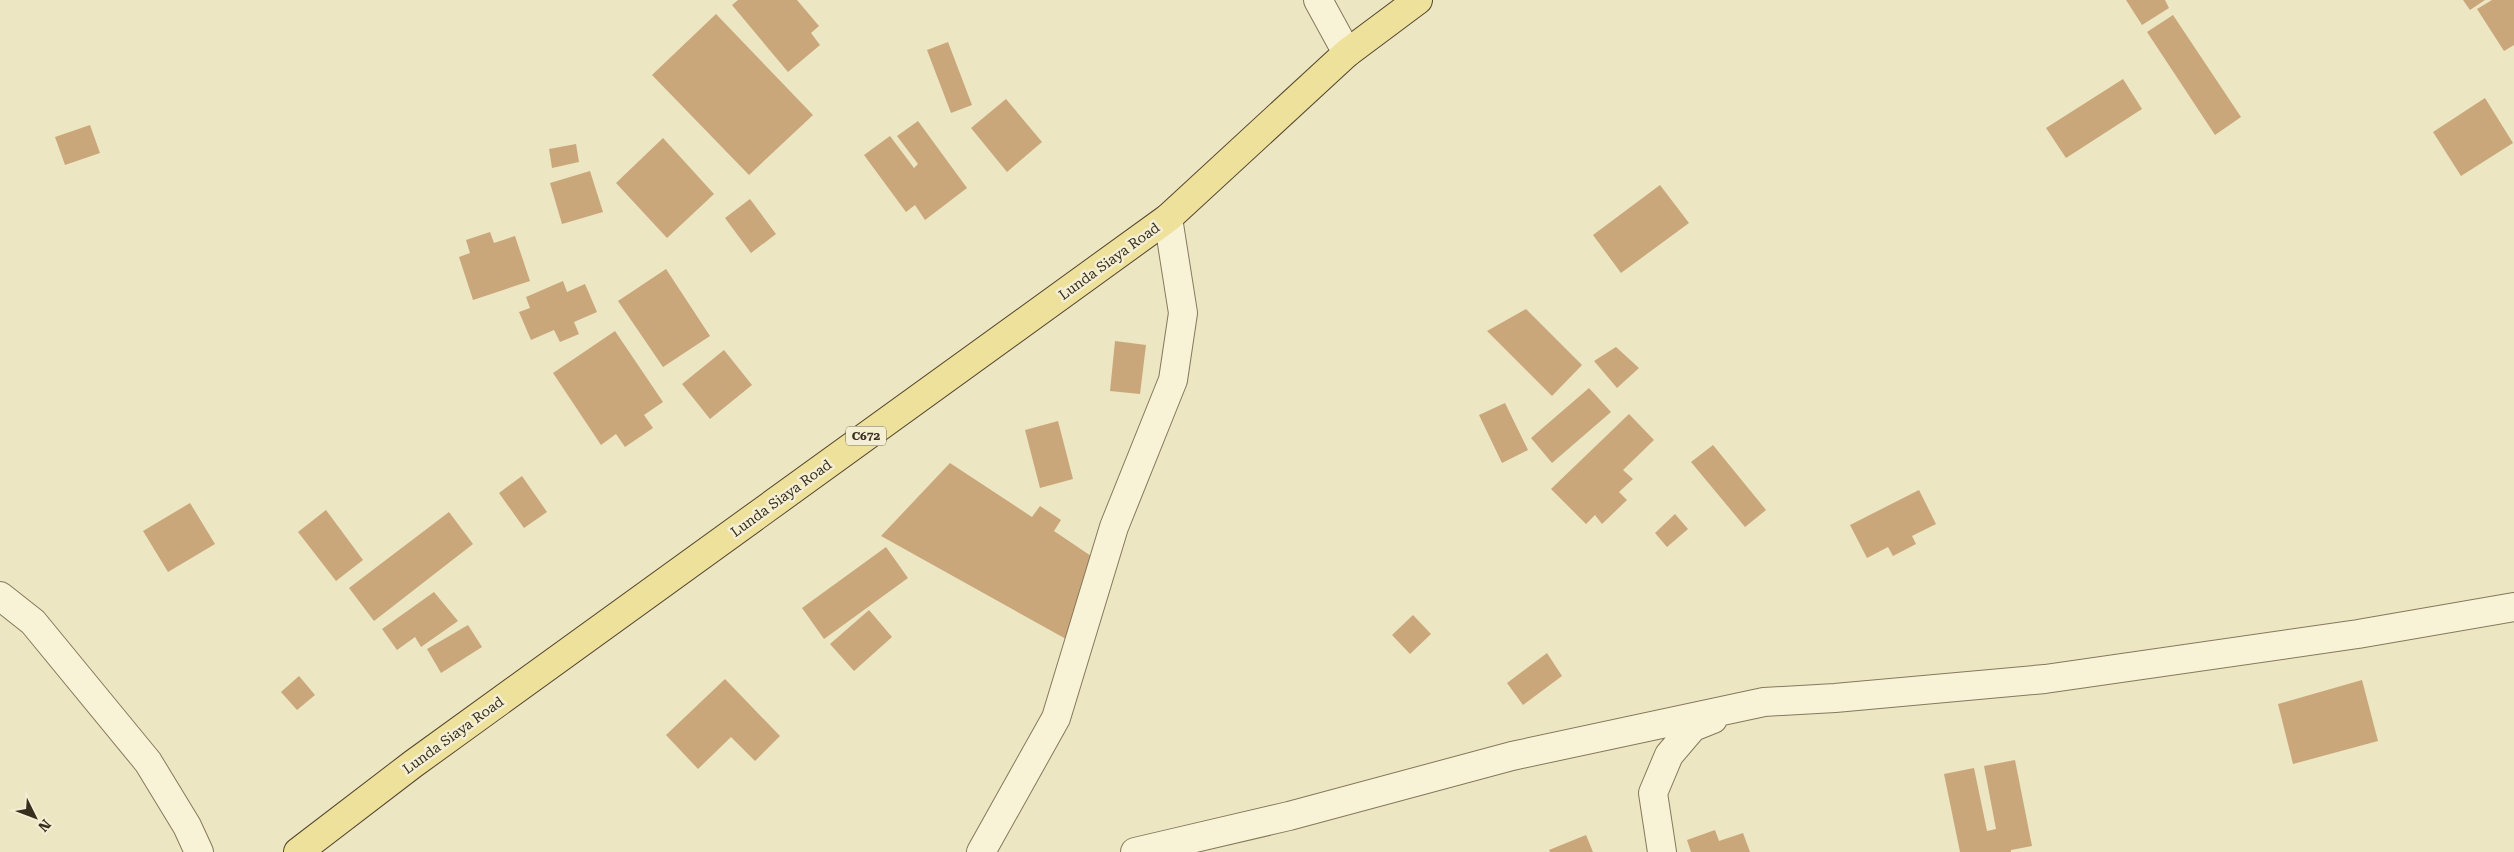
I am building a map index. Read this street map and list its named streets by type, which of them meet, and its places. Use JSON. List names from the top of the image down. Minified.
{"streets":{"main road":["Lunda Siaya Road","C672"]},"north":"bottom right"}
